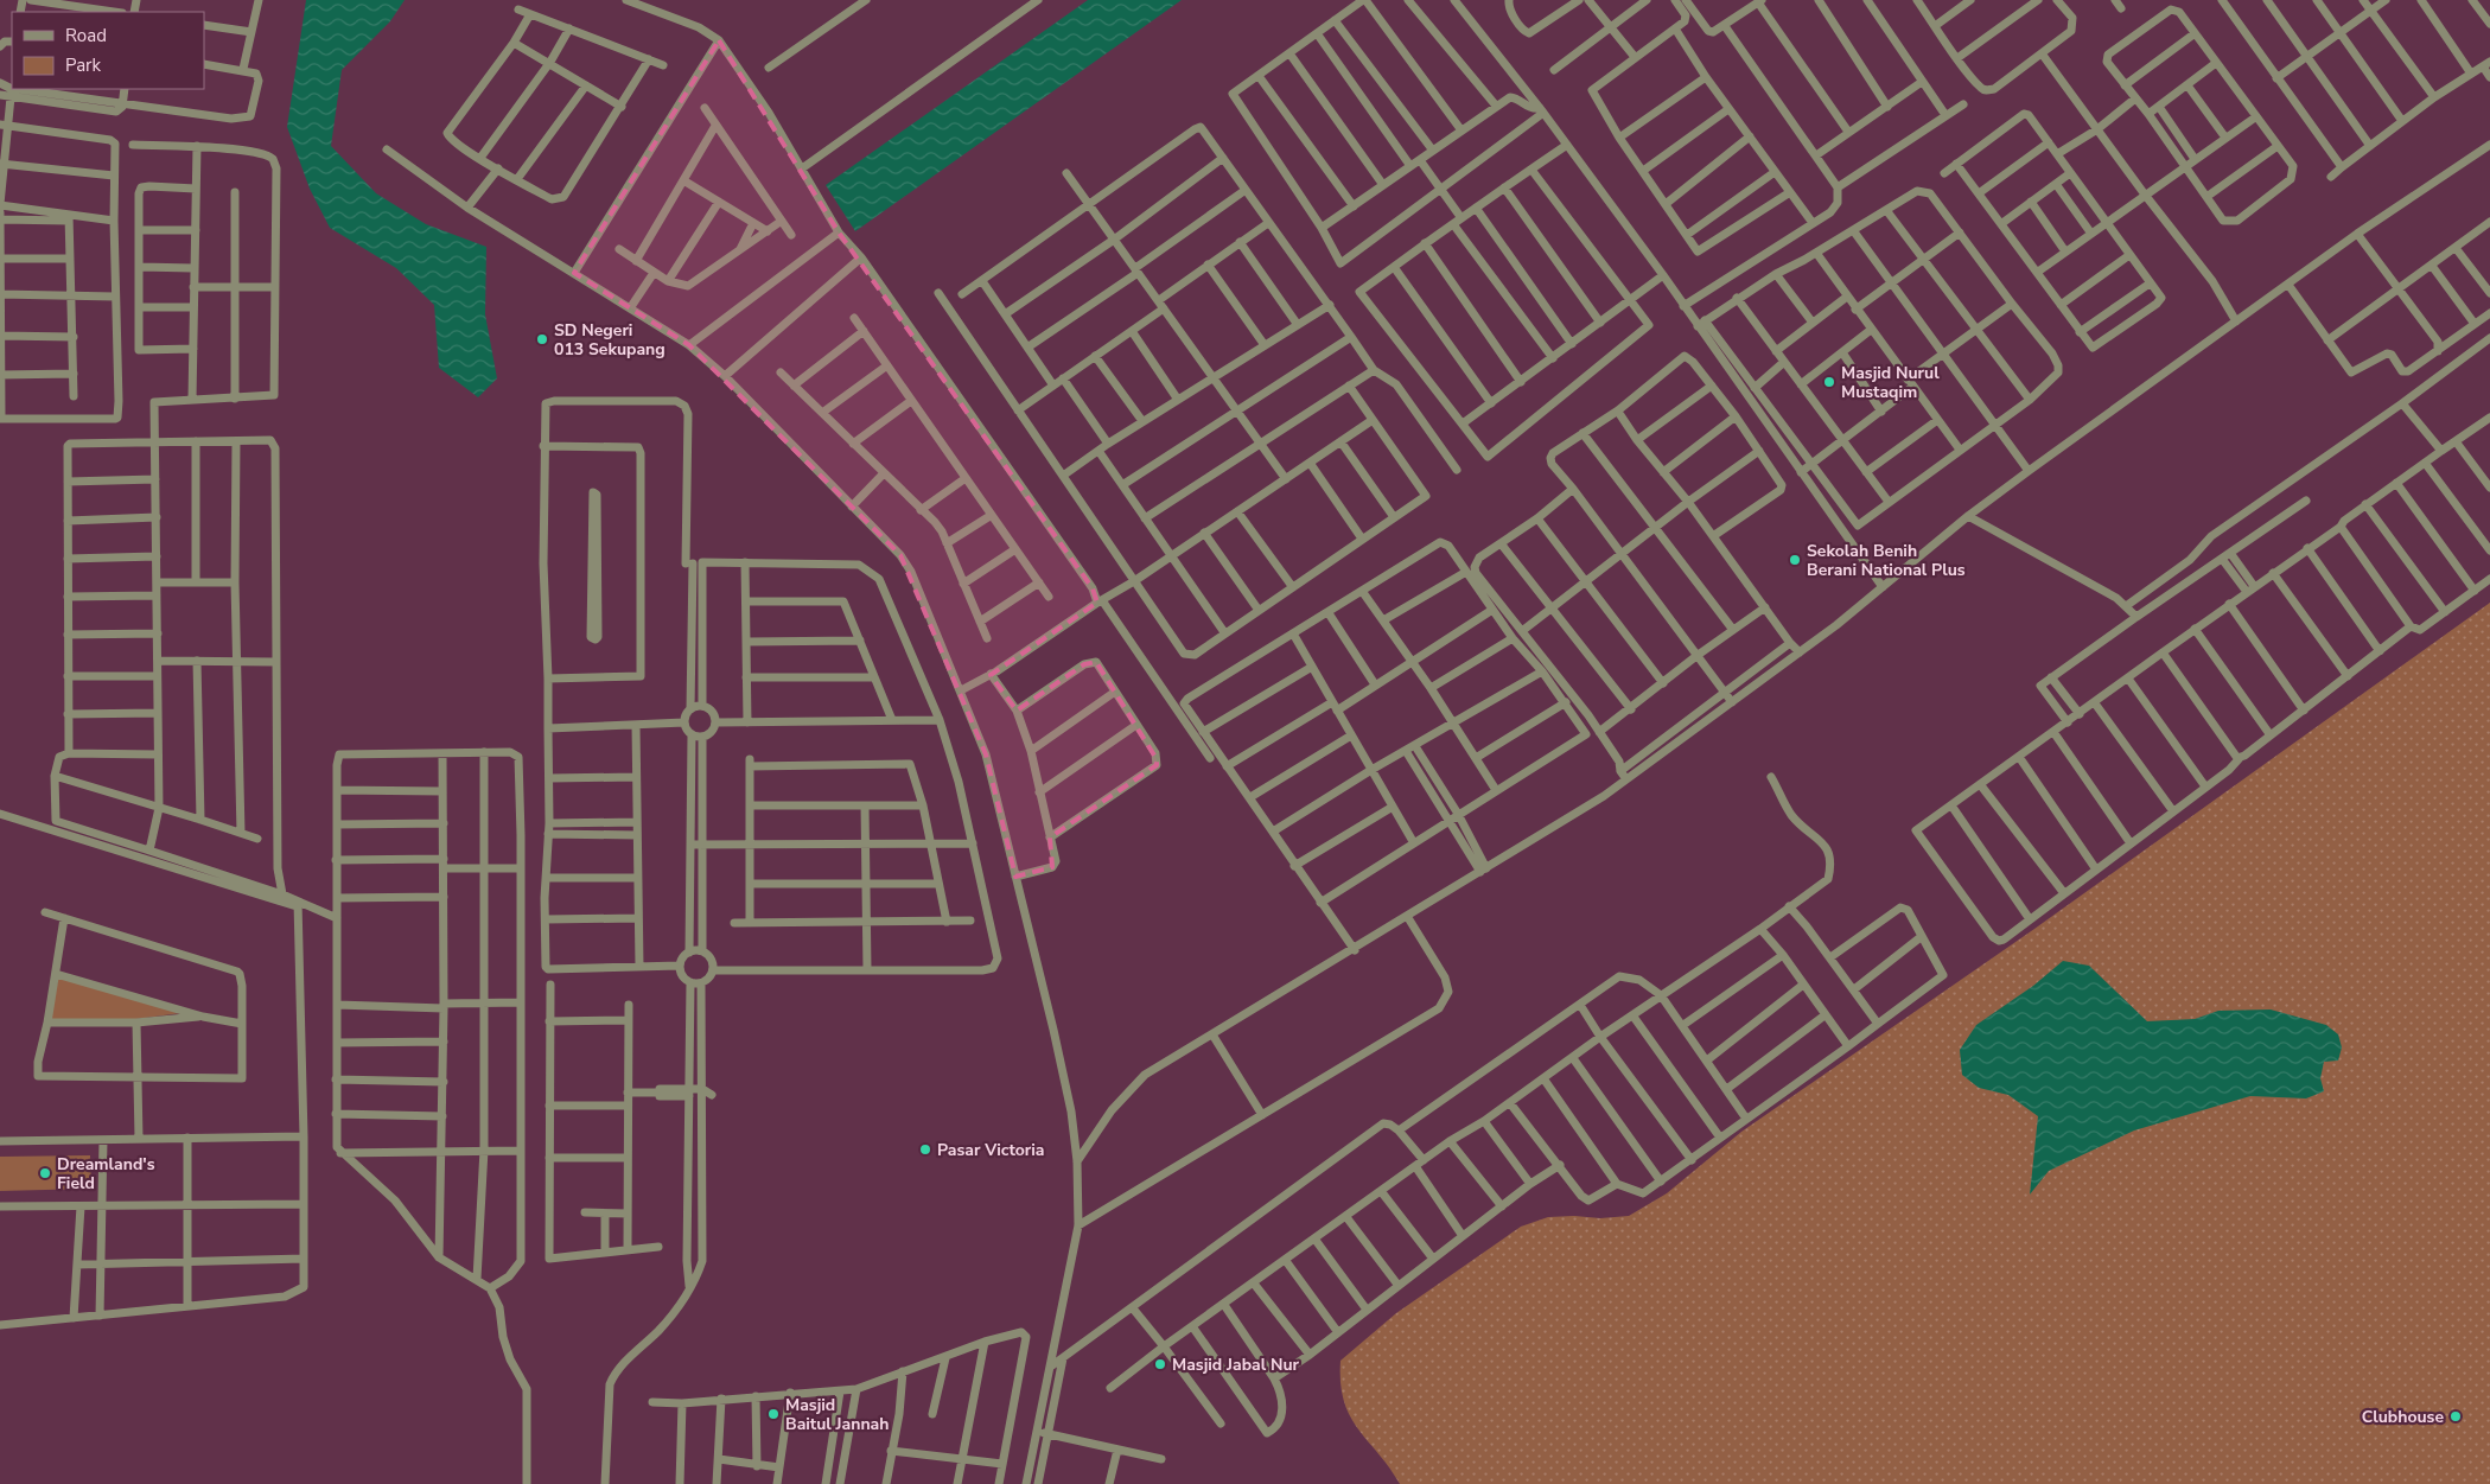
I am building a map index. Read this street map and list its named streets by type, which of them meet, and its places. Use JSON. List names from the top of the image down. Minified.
{"places":["SD Negeri 013 Sekupang","Masjid Nurul Mustaqim","Sekolah Benih Berani National Plus","Pasar Victoria","Dreamland's Field","Masjid Jabal Nur","Masjid Baitul Jannah","Clubhouse"],"legend":["Road","Park"]}
